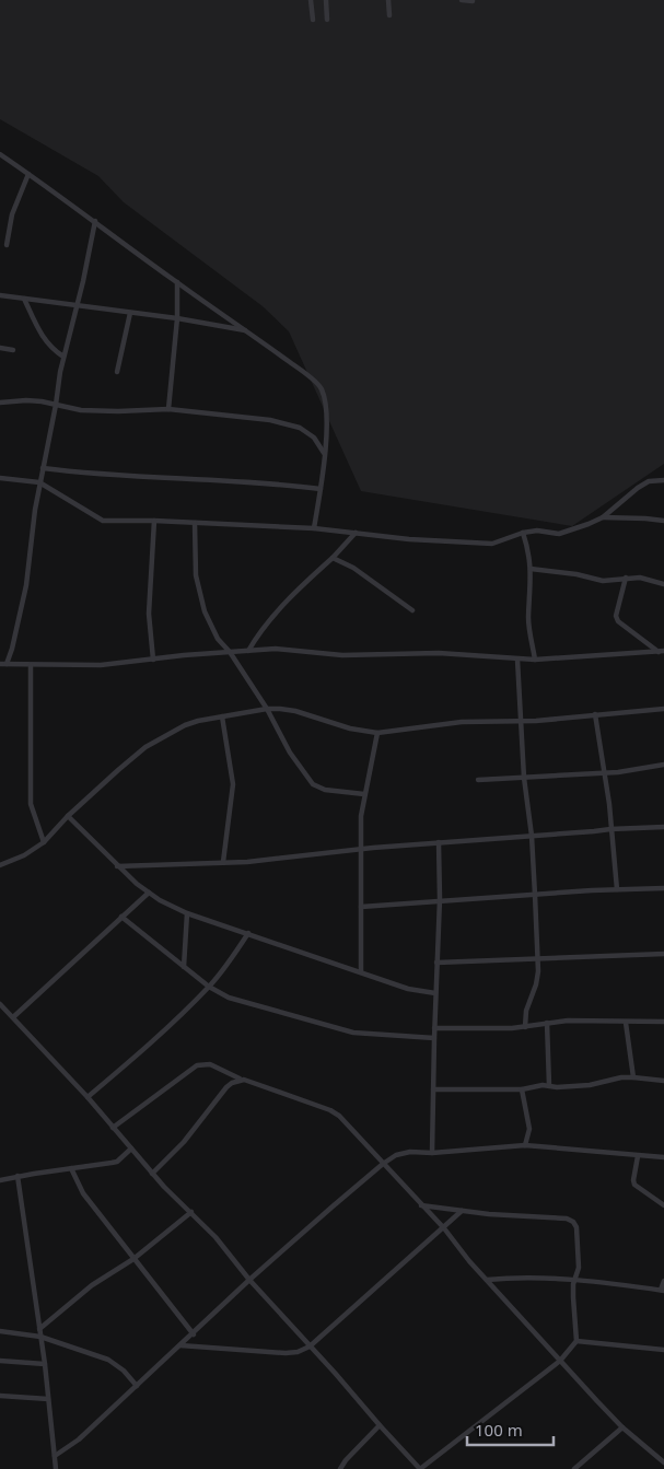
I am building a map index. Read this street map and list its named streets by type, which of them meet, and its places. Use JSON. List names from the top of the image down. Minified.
{"scale_bar":"100 m"}
